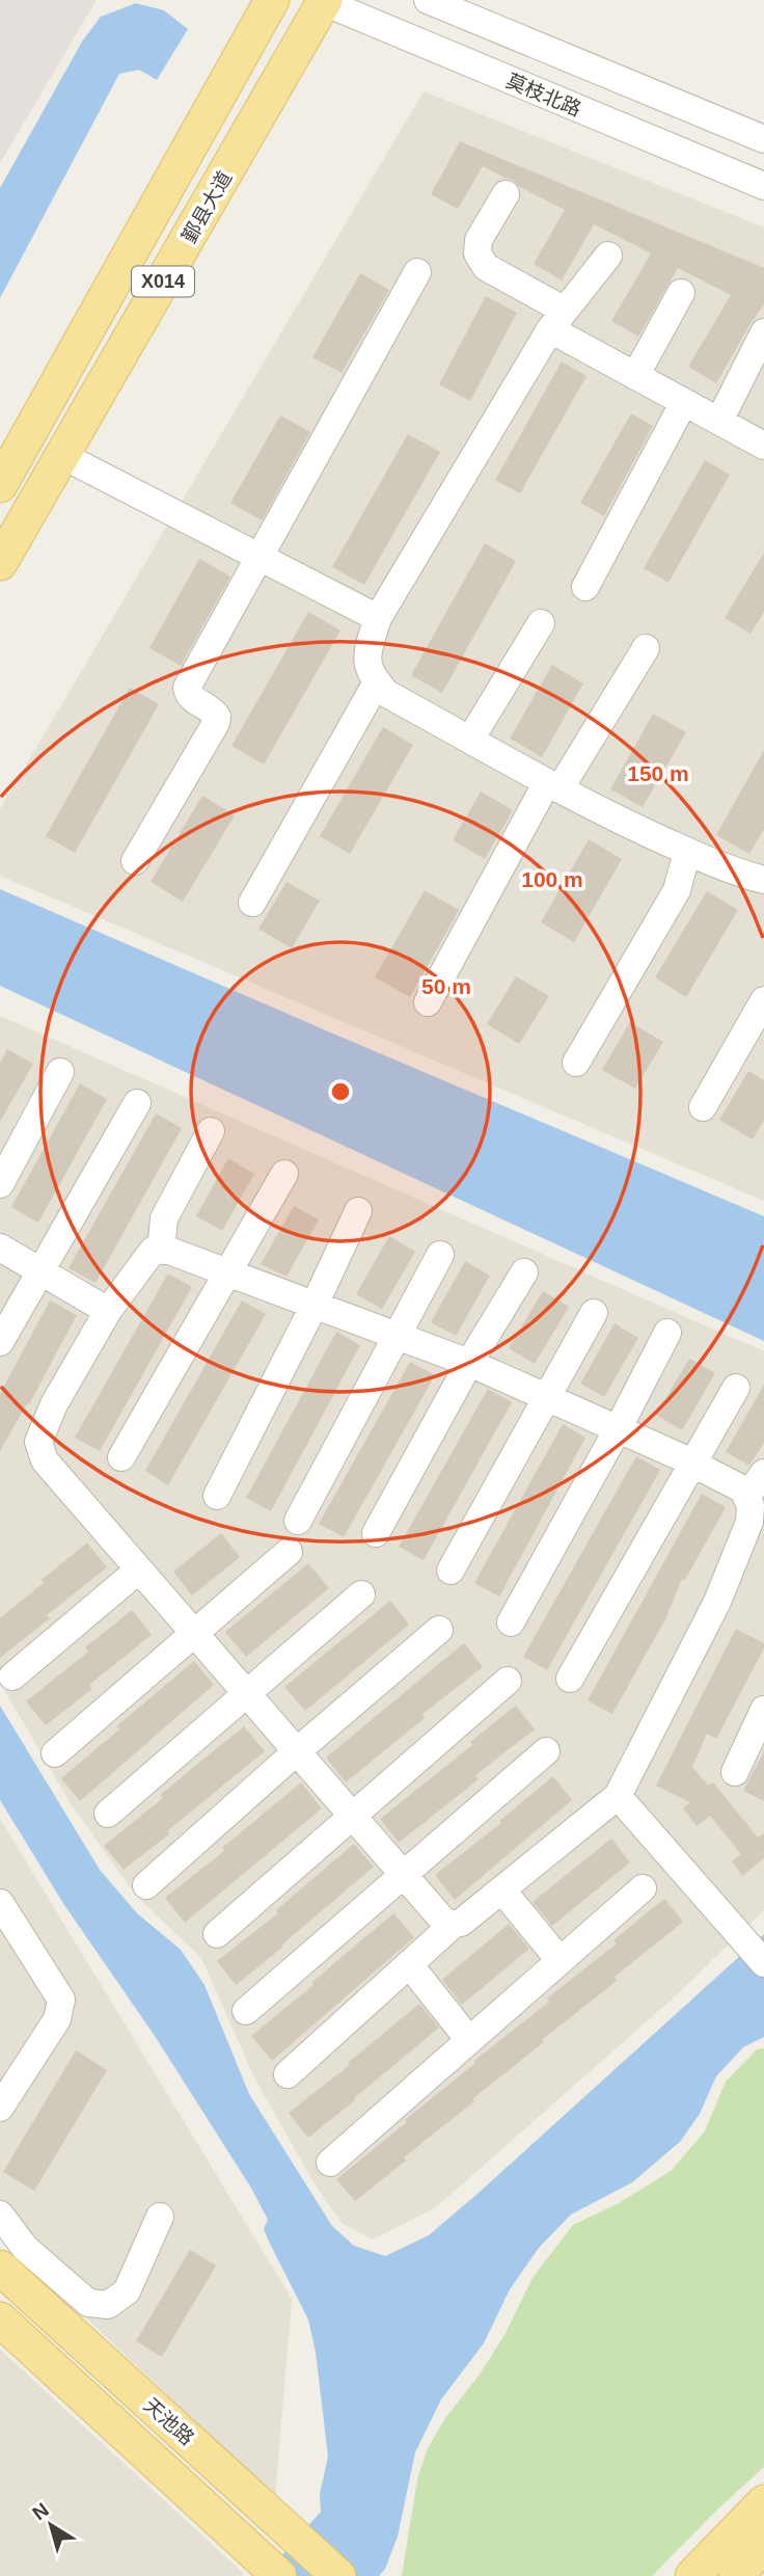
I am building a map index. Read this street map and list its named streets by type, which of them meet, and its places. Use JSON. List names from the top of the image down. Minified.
{"streets":{"main road":["鄞县大道","X014","天池路"],"street":["莫枝北路"]},"crossings":[["莫枝北路","鄞县大道"]],"north":"top left","rings":["150 m","100 m","50 m"]}
